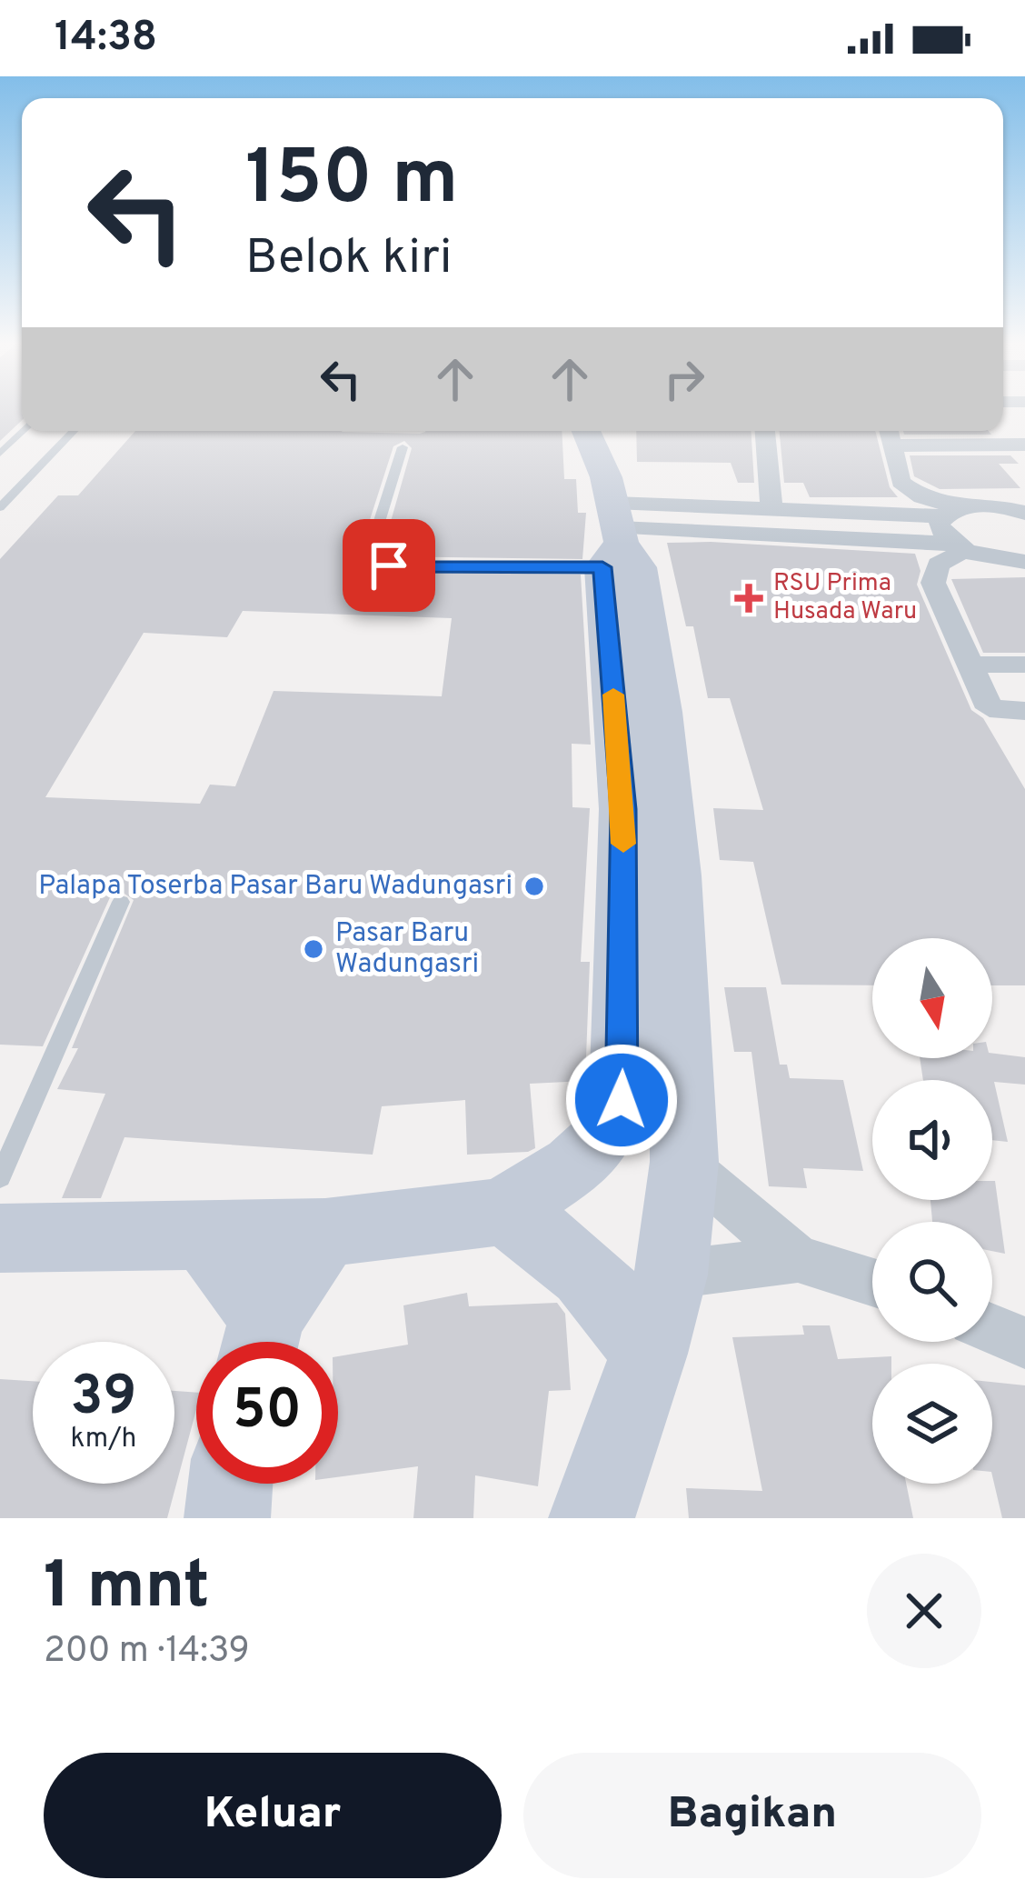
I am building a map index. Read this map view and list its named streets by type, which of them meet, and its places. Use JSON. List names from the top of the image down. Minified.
{"places":{"health":["RSU Prima Husada Waru"],"other":["Palapa Toserba Pasar Baru Wadungasri","Pasar Baru Wadungasri"]},"north":"bottom","page":{"status":"14:38","turn":["150 m","Belok kiri"],"speed":"39 km/h","limit":"50","heading":["1 mnt","200 m · 14:39"],"buttons":["Keluar","Bagikan"]}}
